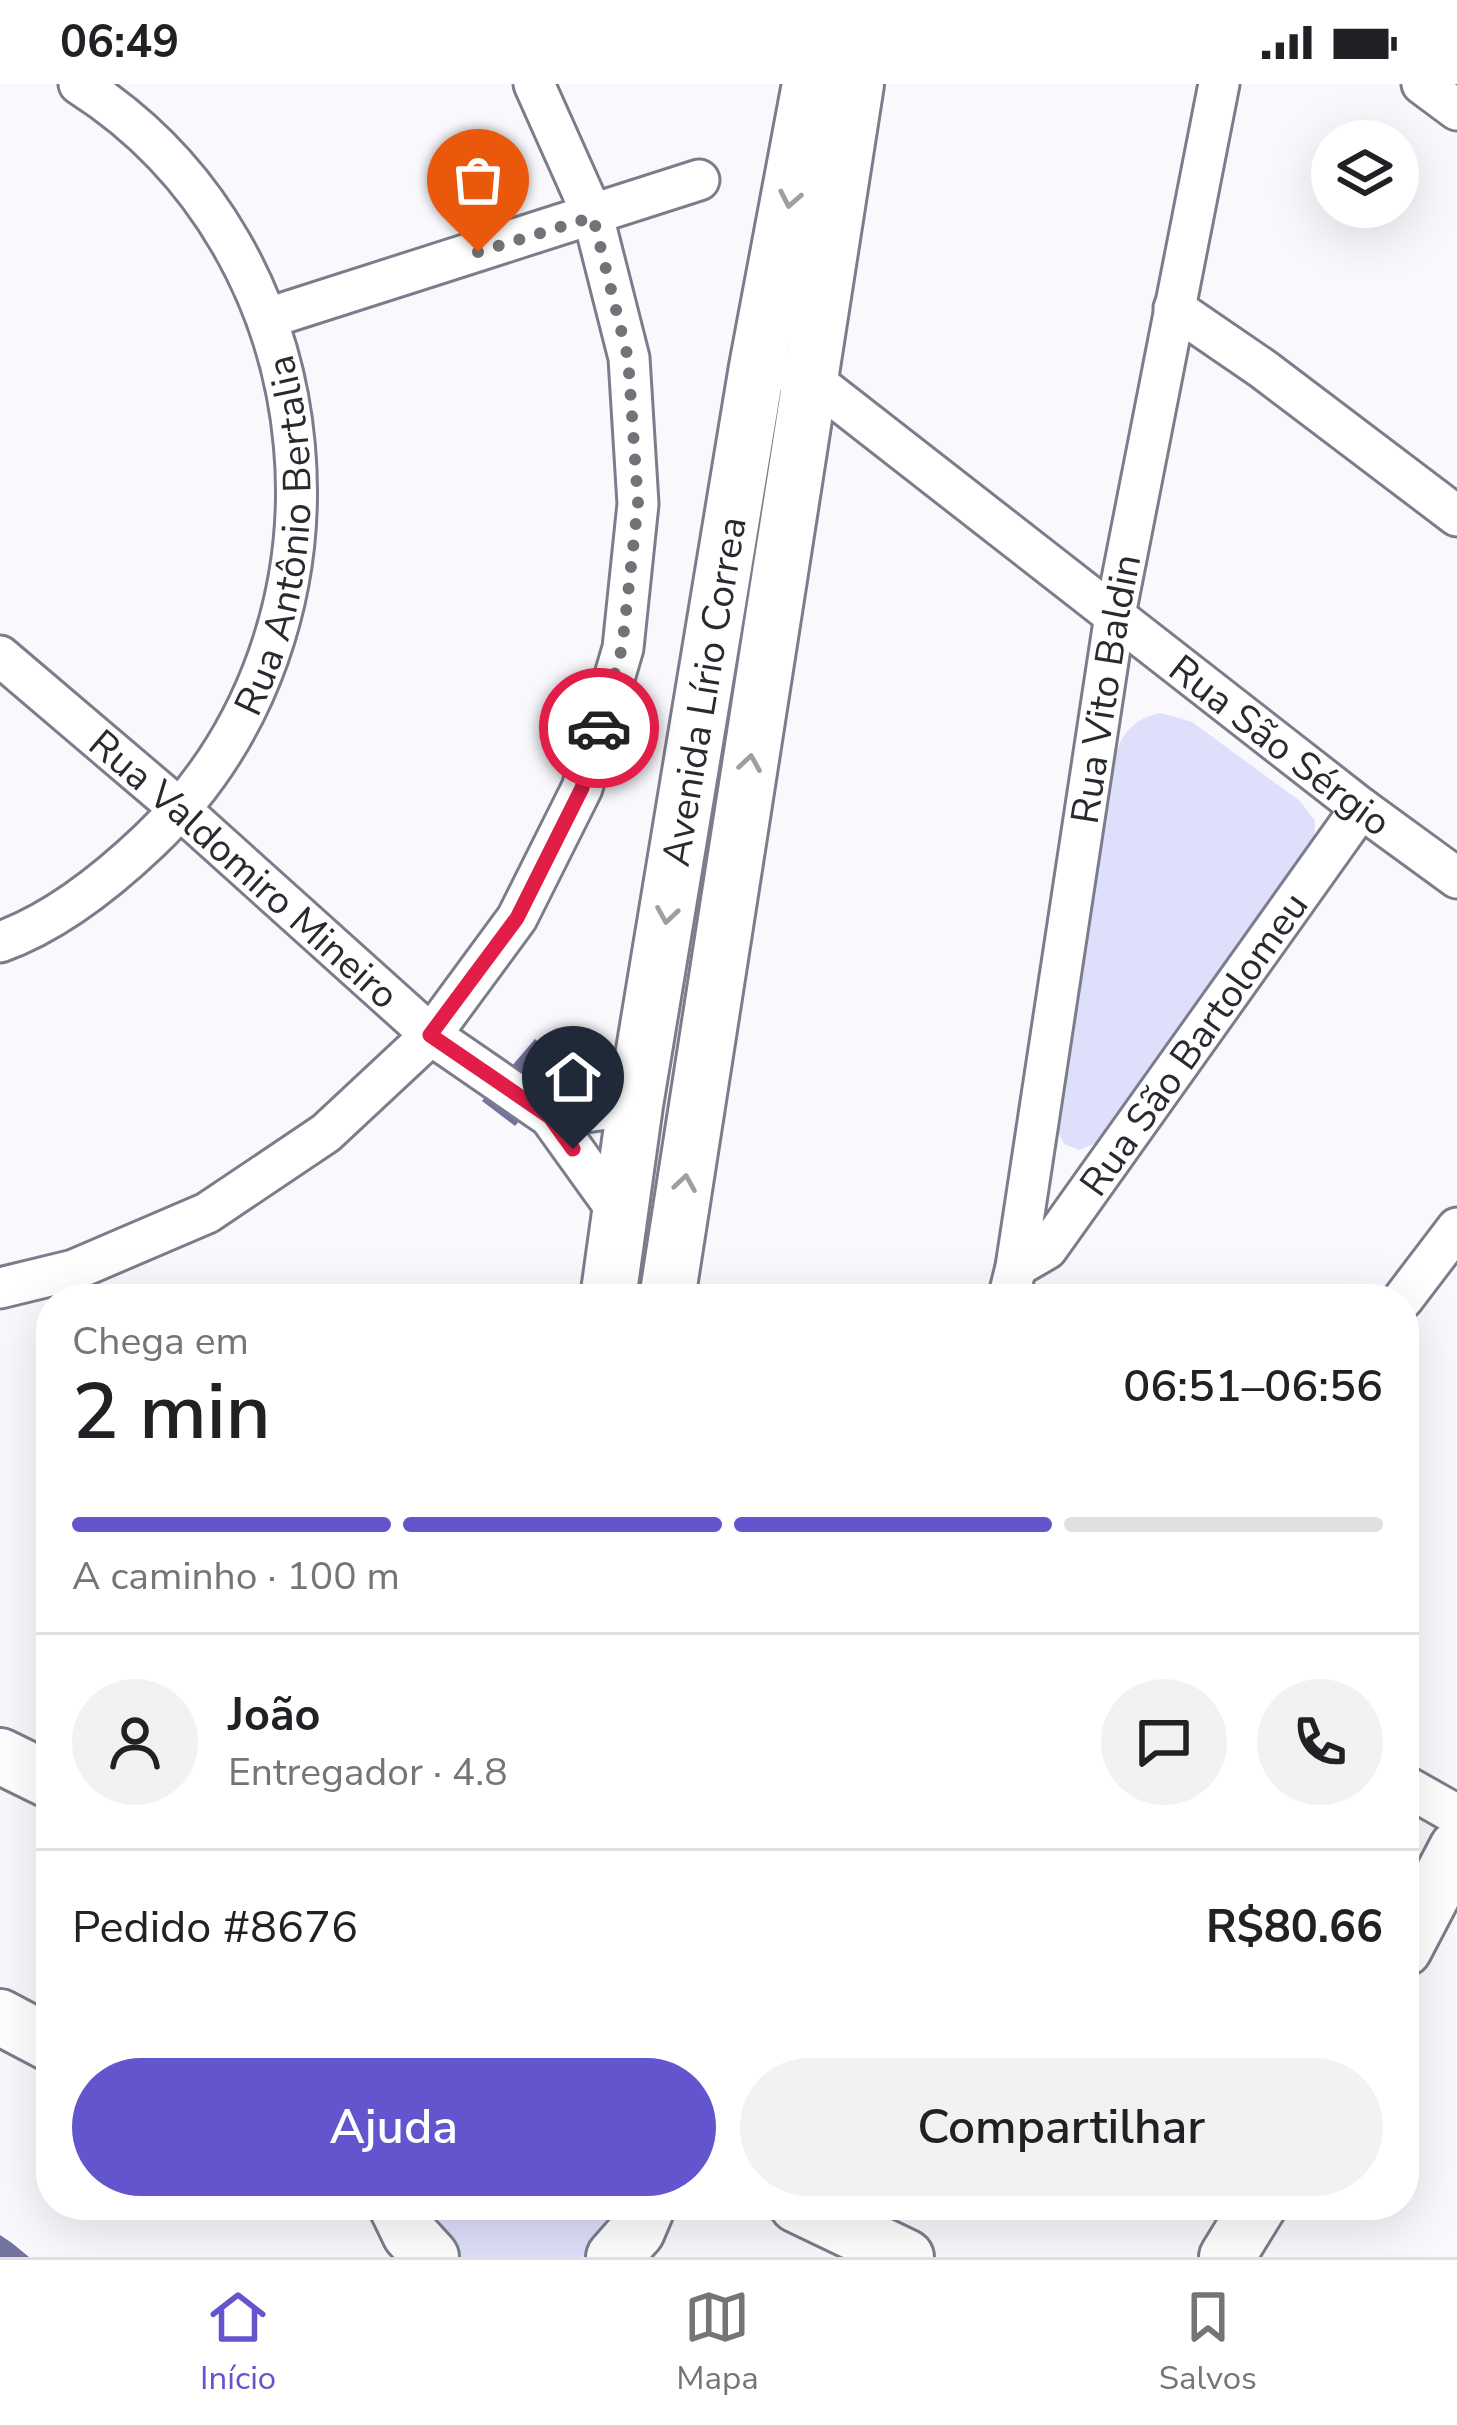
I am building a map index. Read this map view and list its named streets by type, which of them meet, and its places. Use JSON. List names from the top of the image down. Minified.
{"streets":{"main road":["Avenida Lírio Correa"],"street":["Rua Antônio Bertalia","Rua Vito Baldin","Rua São Sérgio","Rua Valdomiro Mineiro","Rua São Bartolomeu"]},"crossings":[["Rua Antônio Bertalia","Rua Valdomiro Mineiro"],["Rua Vito Baldin","Rua São Sérgio"],["Rua Vito Baldin","Rua São Bartolomeu"],["Avenida Lírio Correa","Rua São Sérgio"],["Avenida Lírio Correa","Rua Valdomiro Mineiro"],["Rua São Sérgio","Rua São Bartolomeu"]],"page":{"status":"06:49","heading":["2 min","Chega em","06:51–06:56"],"panel":["João","Entregador · 4.8","Pedido #8676","R$80.66"],"bar":"A caminho · 100 m","buttons":["Ajuda","Compartilhar"],"tabs":["Início","Mapa","Salvos"]}}
